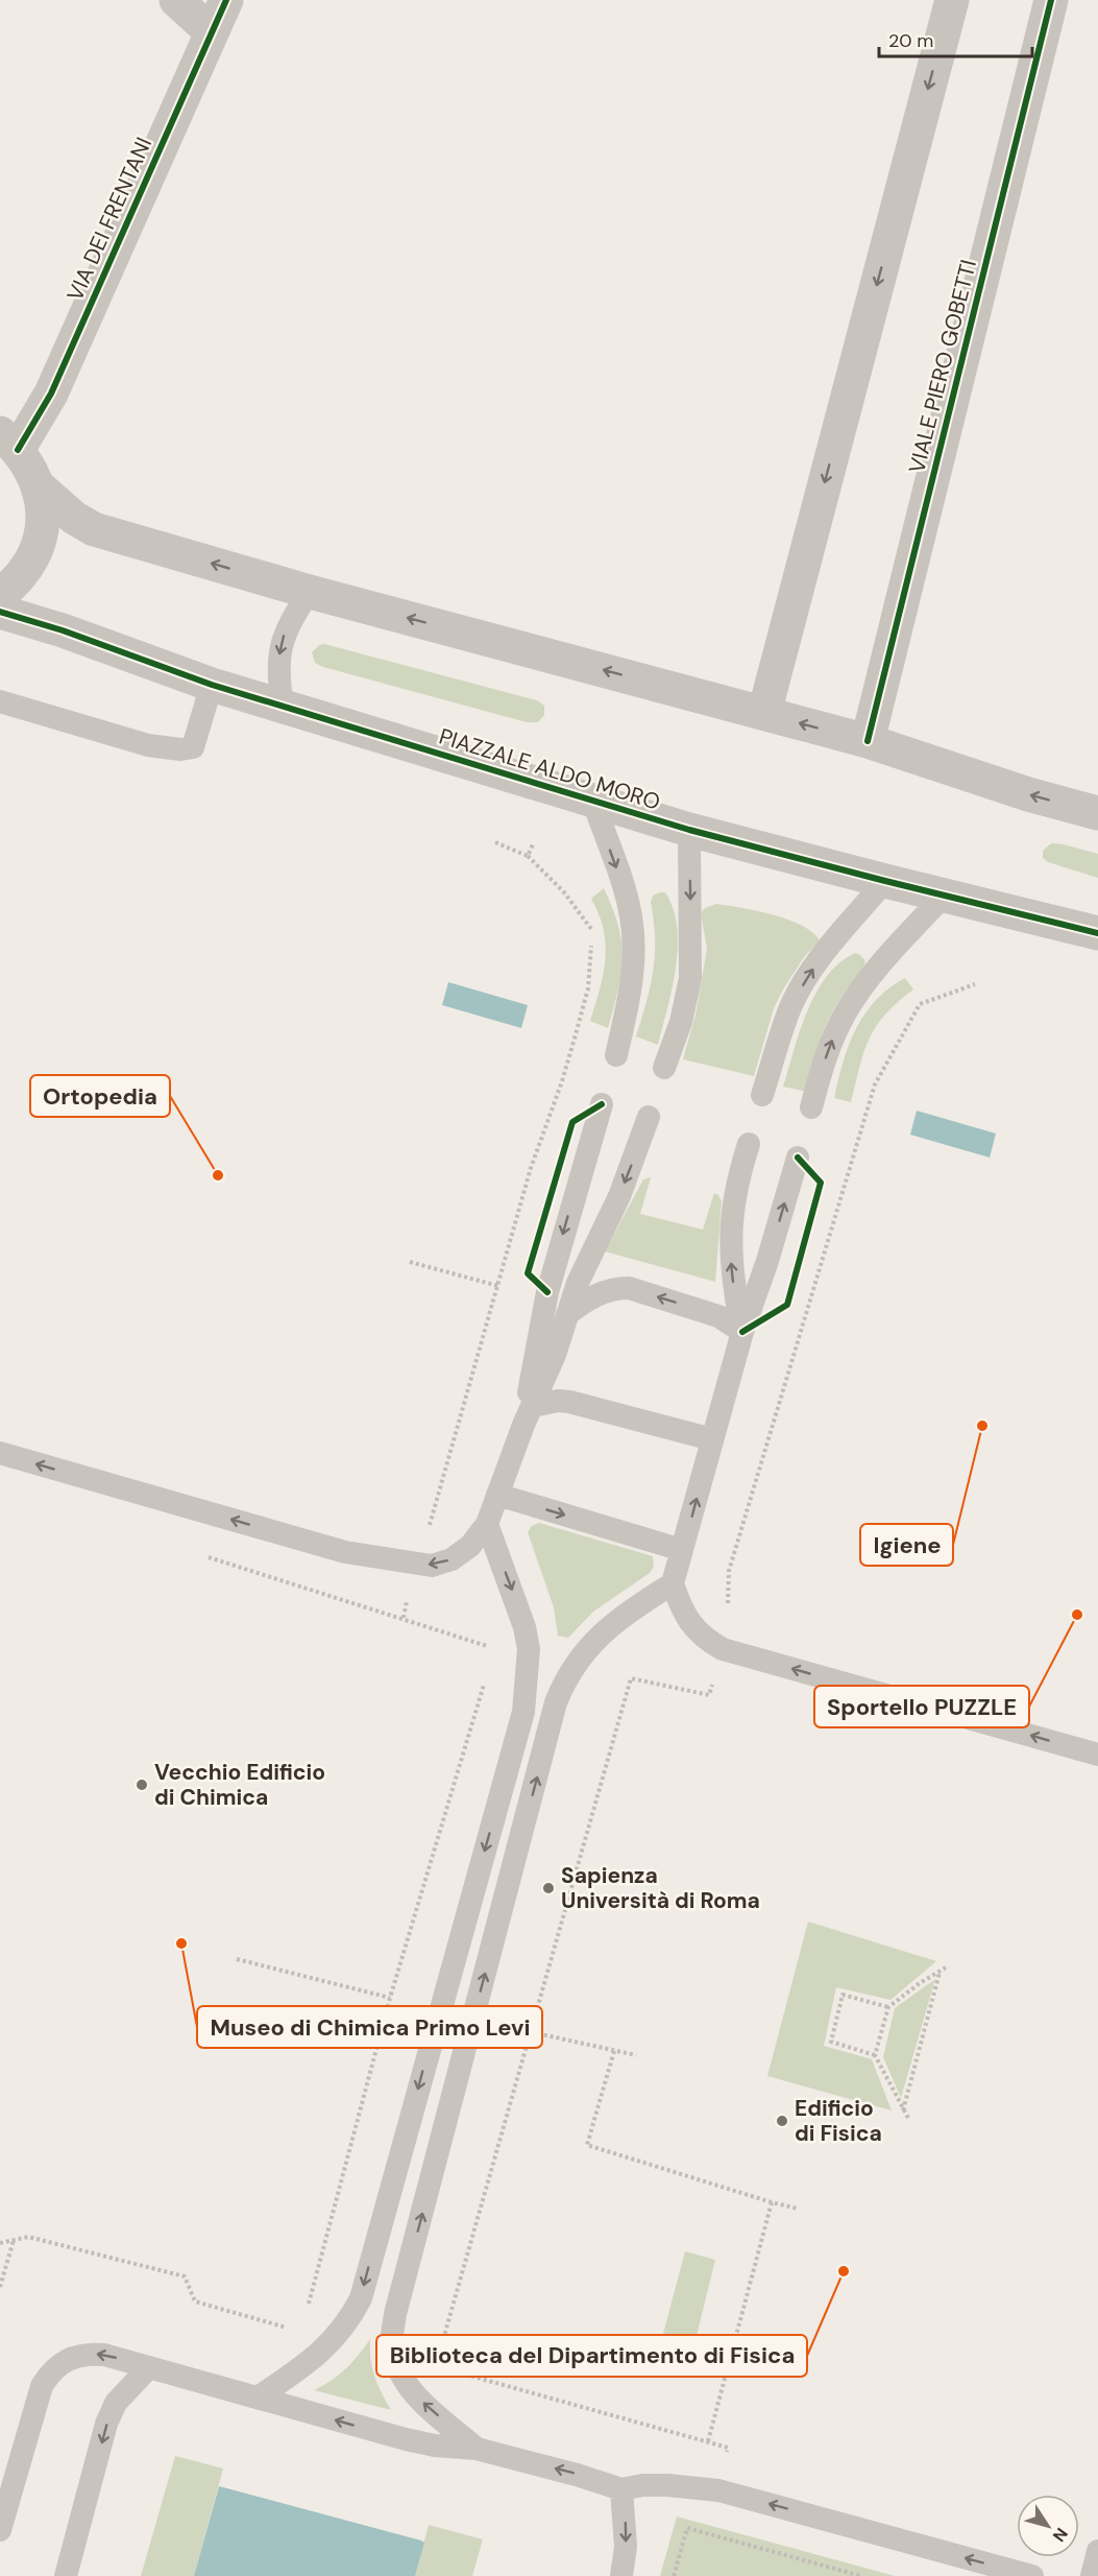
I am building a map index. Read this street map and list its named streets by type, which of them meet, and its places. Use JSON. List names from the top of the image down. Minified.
{"streets":{"street":["VIA DEI FRENTANI","VIALE PIERO GOBETTI","PIAZZALE ALDO MORO"]},"places":["Ortopedia","Igiene","Sportello PUZZLE","Vecchio Edificio di Chimica","Sapienza Università di Roma","Museo di Chimica Primo Levi","Edificio di Fisica","Biblioteca del Dipartimento di Fisica"],"scale_bar":"20 m","north":"bottom right"}
